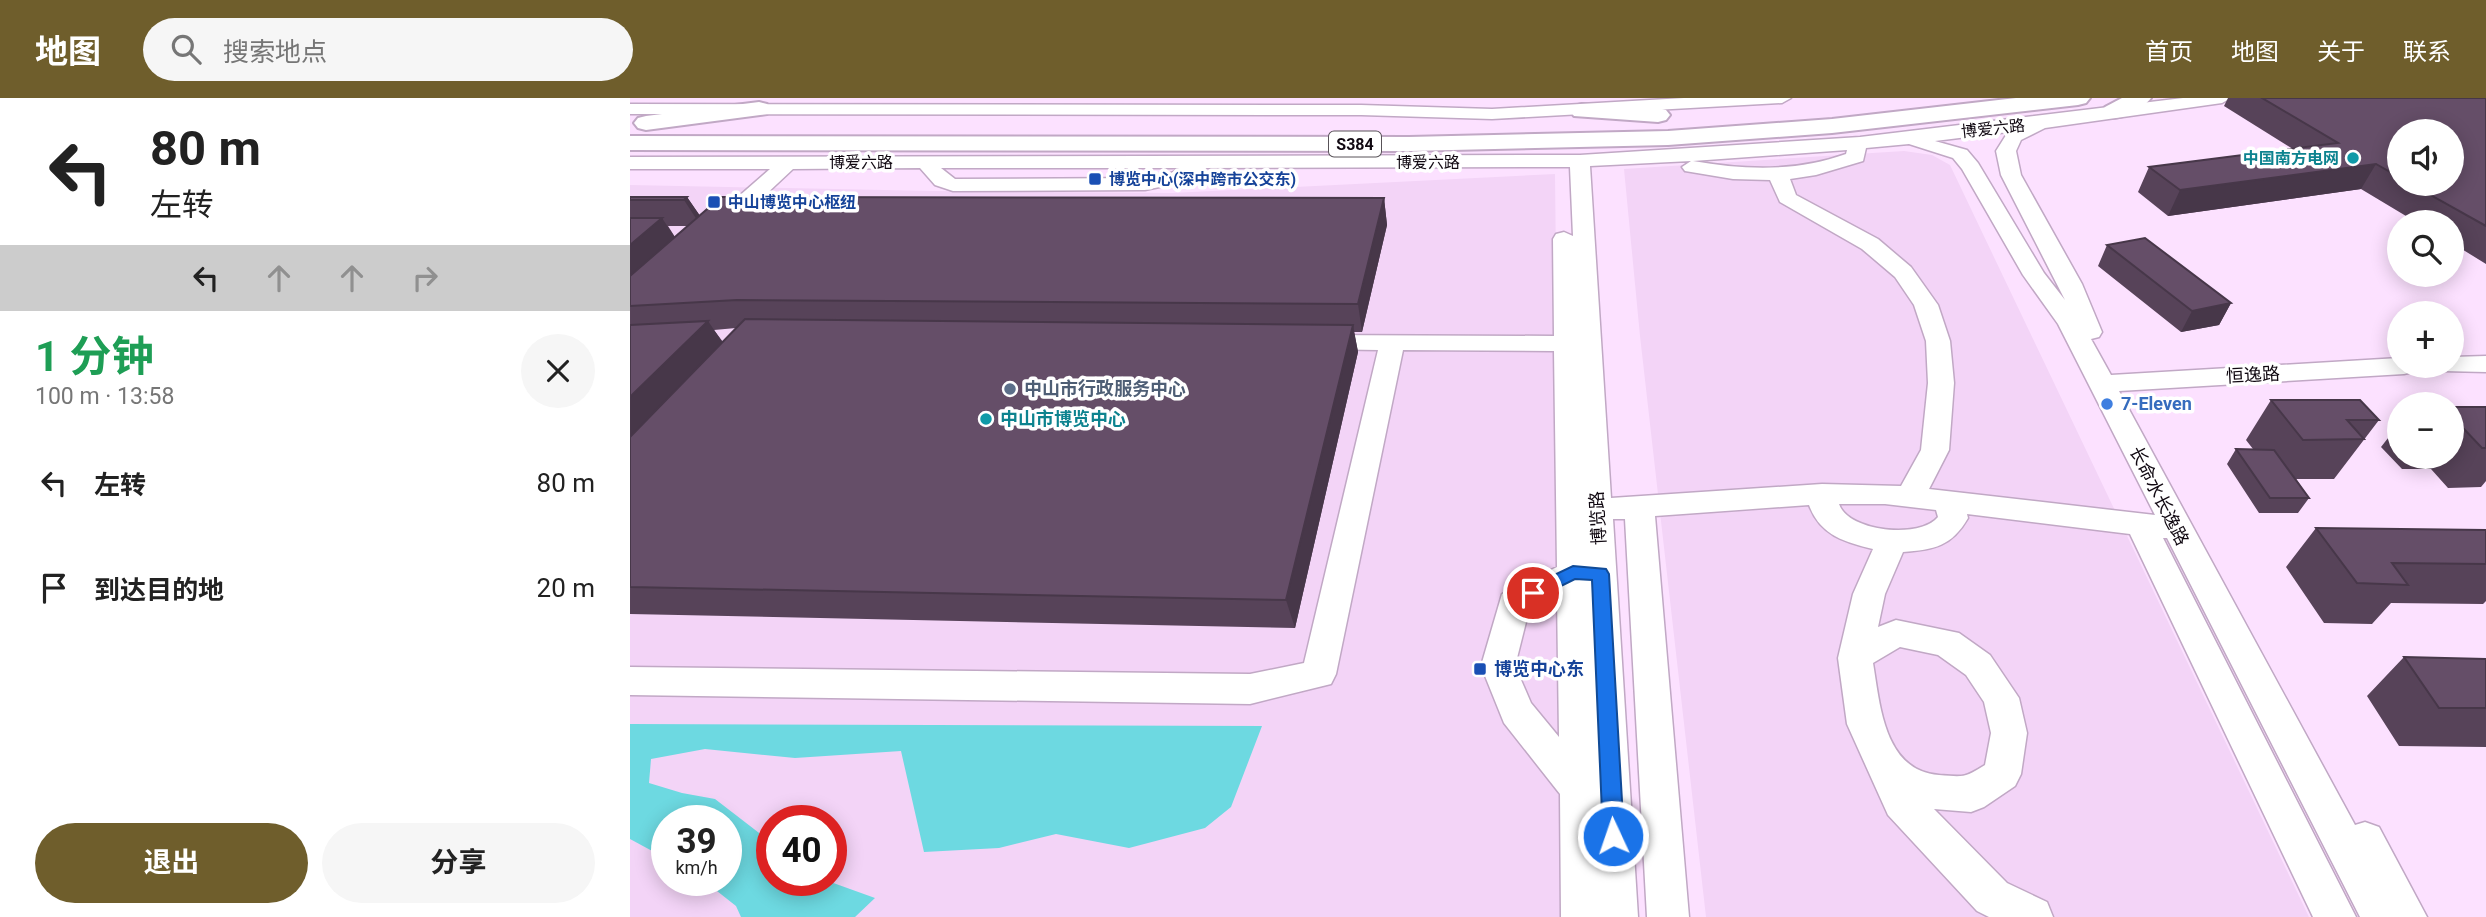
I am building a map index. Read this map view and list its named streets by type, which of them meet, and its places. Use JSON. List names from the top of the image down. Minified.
{"streets":{"highway":["博爱六路","S384"],"street":["恒逸路","长命水长逸路","博览路"]},"crossings":[["博爱六路","长命水长逸路"],["博爱六路","博览路"],["恒逸路","长命水长逸路"]],"places":{"other":["中国南方电网","中山市行政服务中心","7-Eleven","中山市博览中心"],"transit":["博览中心(深中跨市公交东)","中山博览中心枢纽","博览中心东"]},"page":{"header":"地图","search":"搜索地点","nav":["首页","地图","关于","联系"],"turn":["80 m","左转"],"map_buttons":["+","−"],"heading":["1 分钟","100 m · 13:58"],"list":[{"name":"左转","value":"80 m"},{"name":"到达目的地","value":"20 m"}],"speed":"39 km/h","limit":"40","buttons":["退出","分享"]}}
